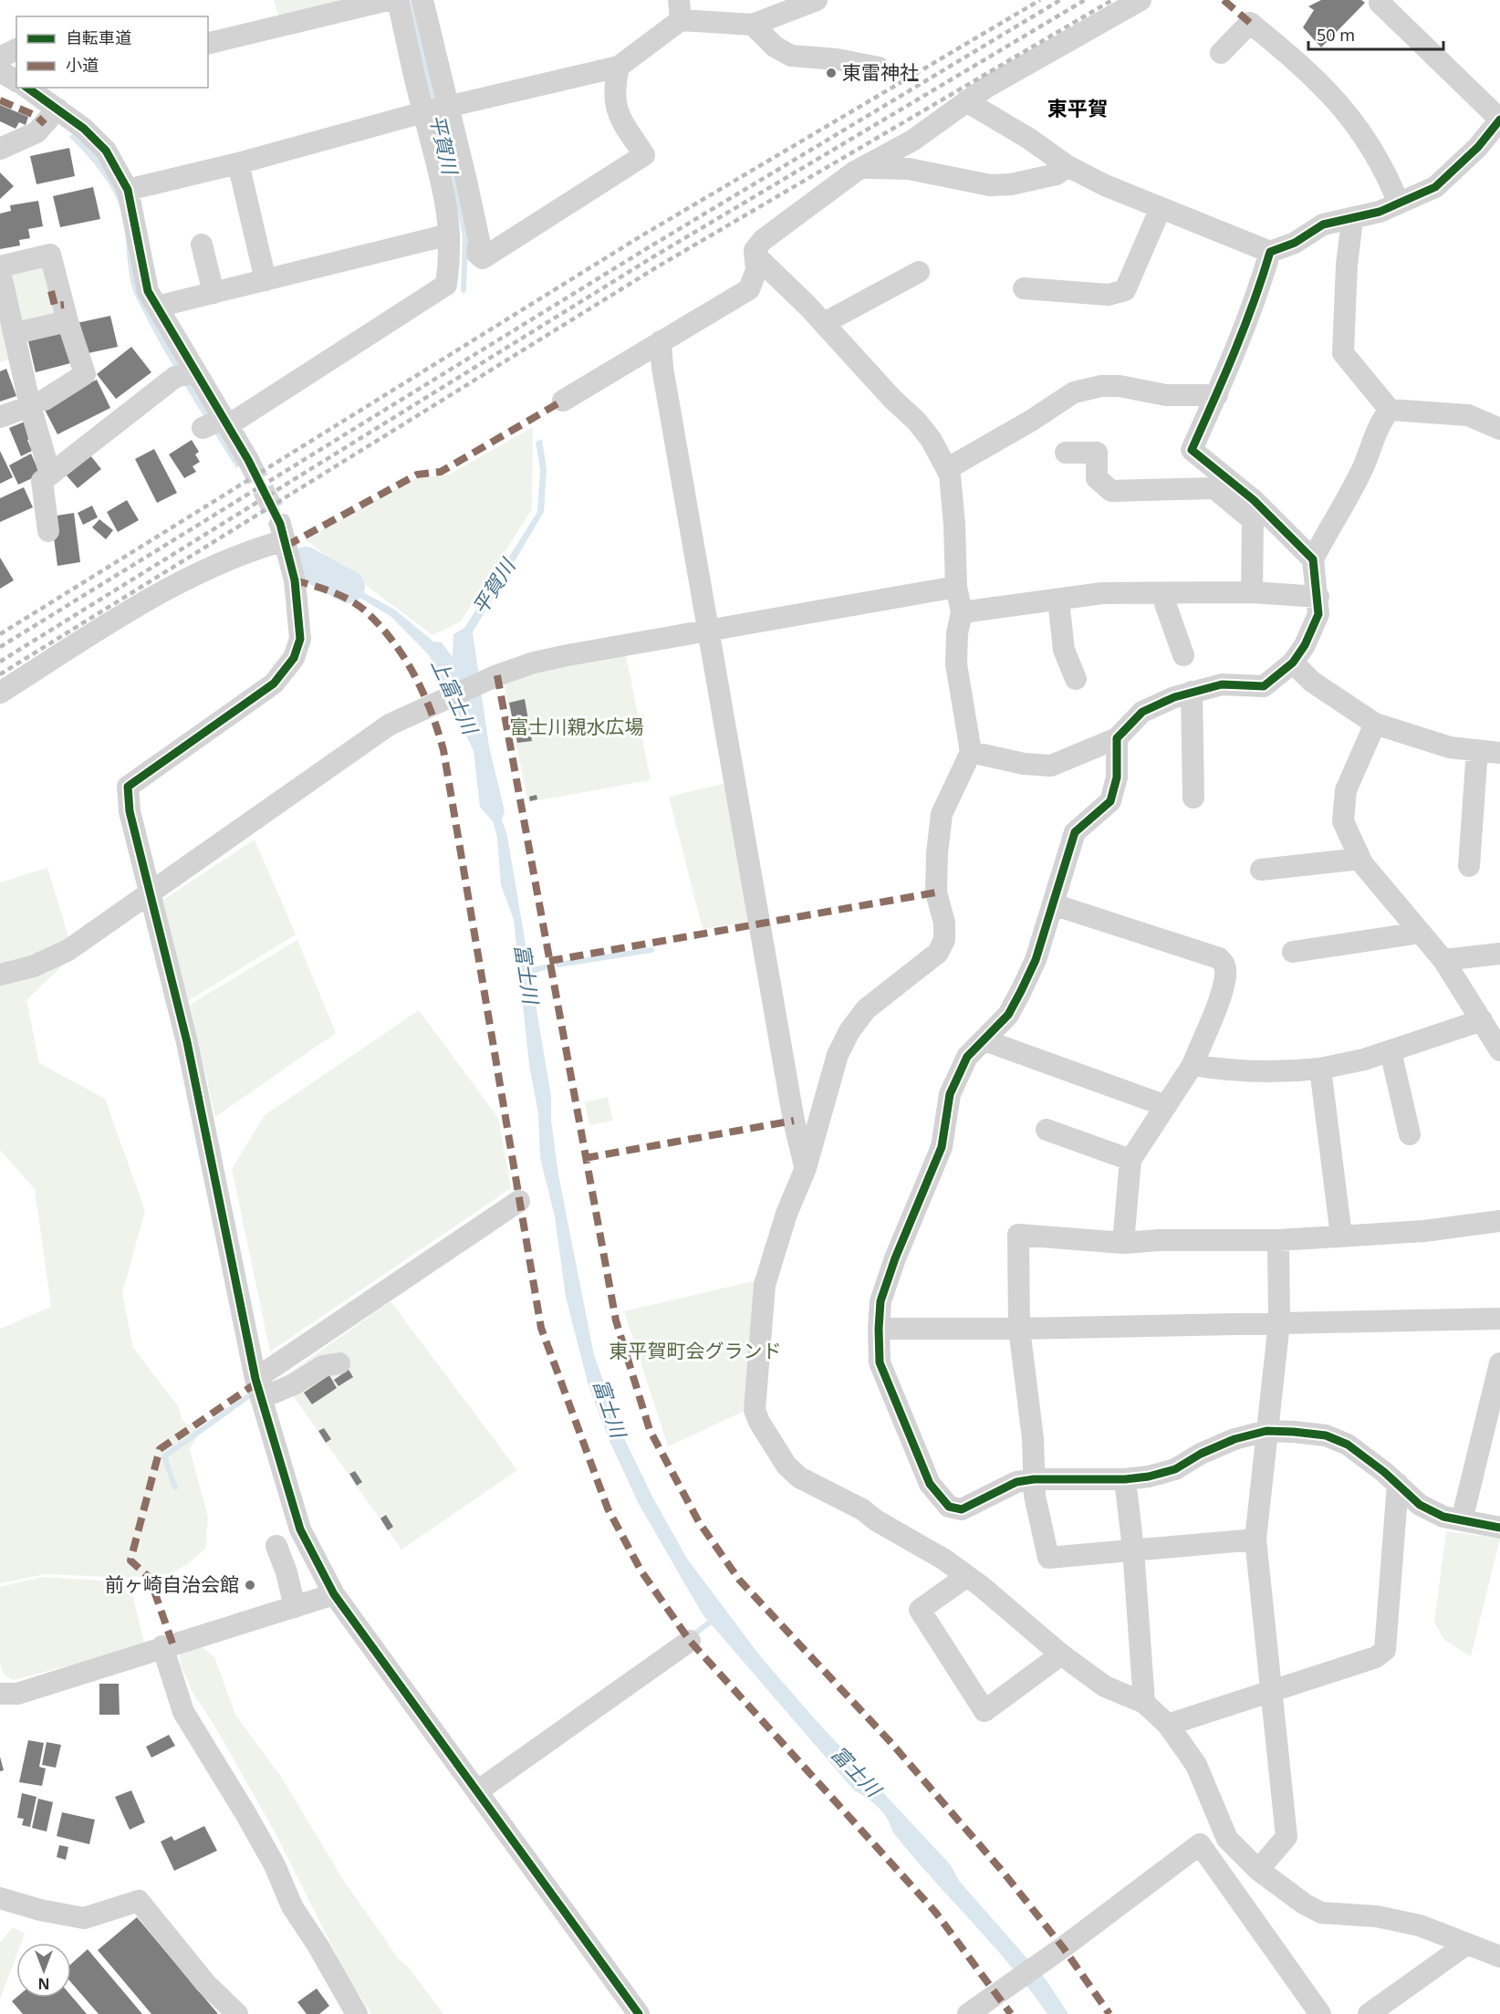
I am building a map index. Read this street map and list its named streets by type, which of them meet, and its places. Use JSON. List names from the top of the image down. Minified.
{"districts":["東平賀"],"water":["平賀川","上富士川","富士川"],"parks":["富士川親水広場","東平賀町会グランド"],"places":["東雷神社","前ヶ崎自治会館"],"legend":["自転車道","小道"],"scale_bar":"50 m","north":"bottom"}
